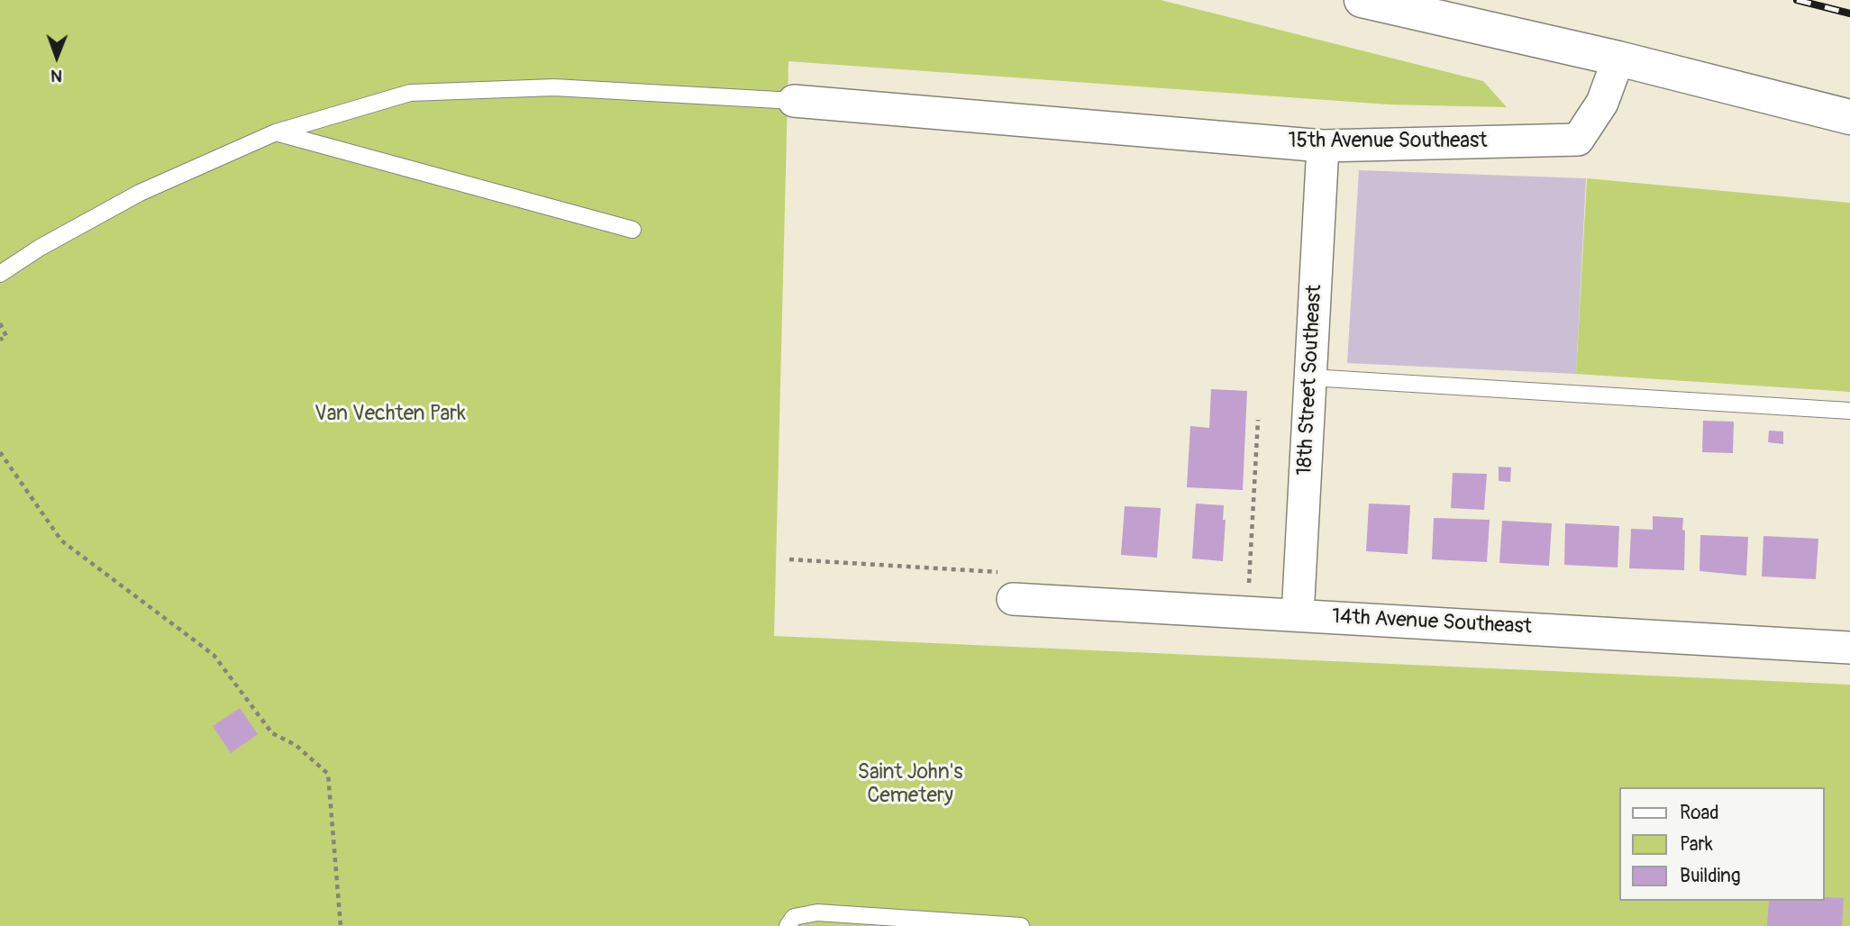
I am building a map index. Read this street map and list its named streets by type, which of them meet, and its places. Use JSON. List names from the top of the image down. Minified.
{"streets":{"street":["15th Avenue Southeast","18th Street Southeast","14th Avenue Southeast"]},"crossings":[["15th Avenue Southeast","18th Street Southeast"],["18th Street Southeast","14th Avenue Southeast"]],"parks":["Van Vechten Park","Saint John's Cemetery"],"legend":["Road","Park","Building"],"north":"bottom"}
